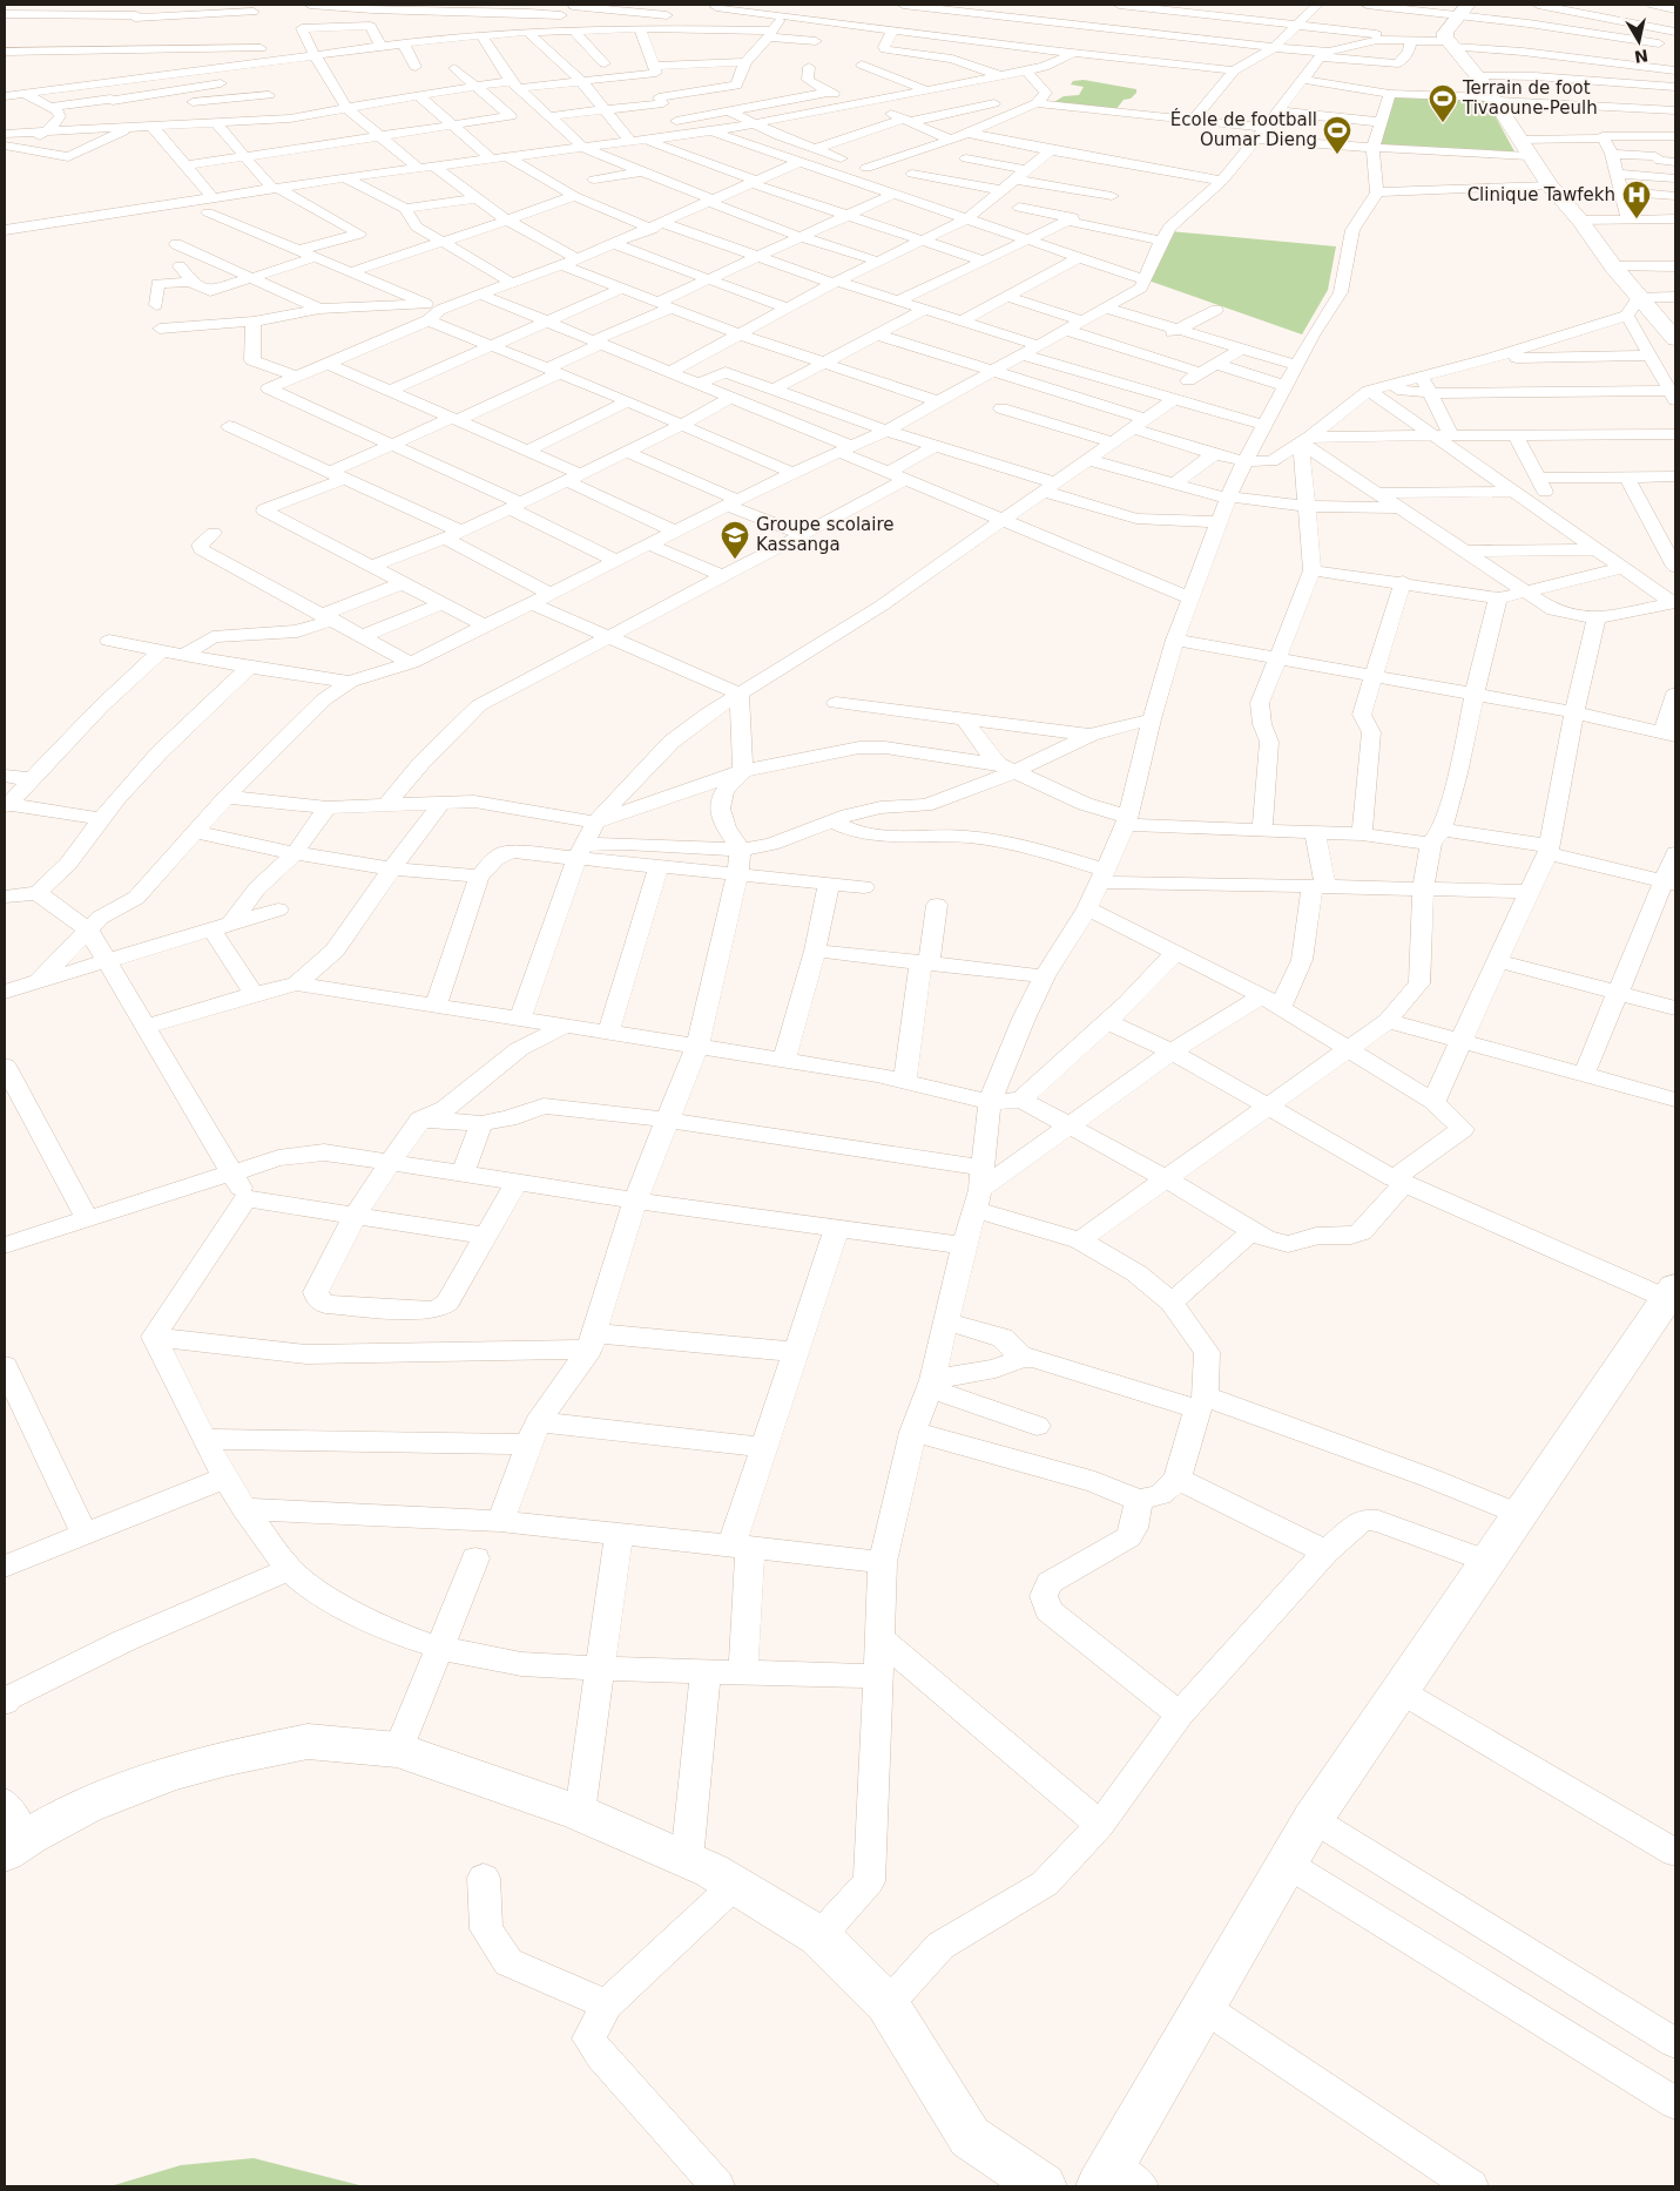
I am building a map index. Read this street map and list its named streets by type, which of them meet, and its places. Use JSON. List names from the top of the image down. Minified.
{"places":{"sports":["Terrain de foot Tivaoune-Peulh","École de football Oumar Dieng"],"hospital":["Clinique Tawfekh"],"school or university":["Groupe scolaire Kassanga"]},"north":"bottom"}
